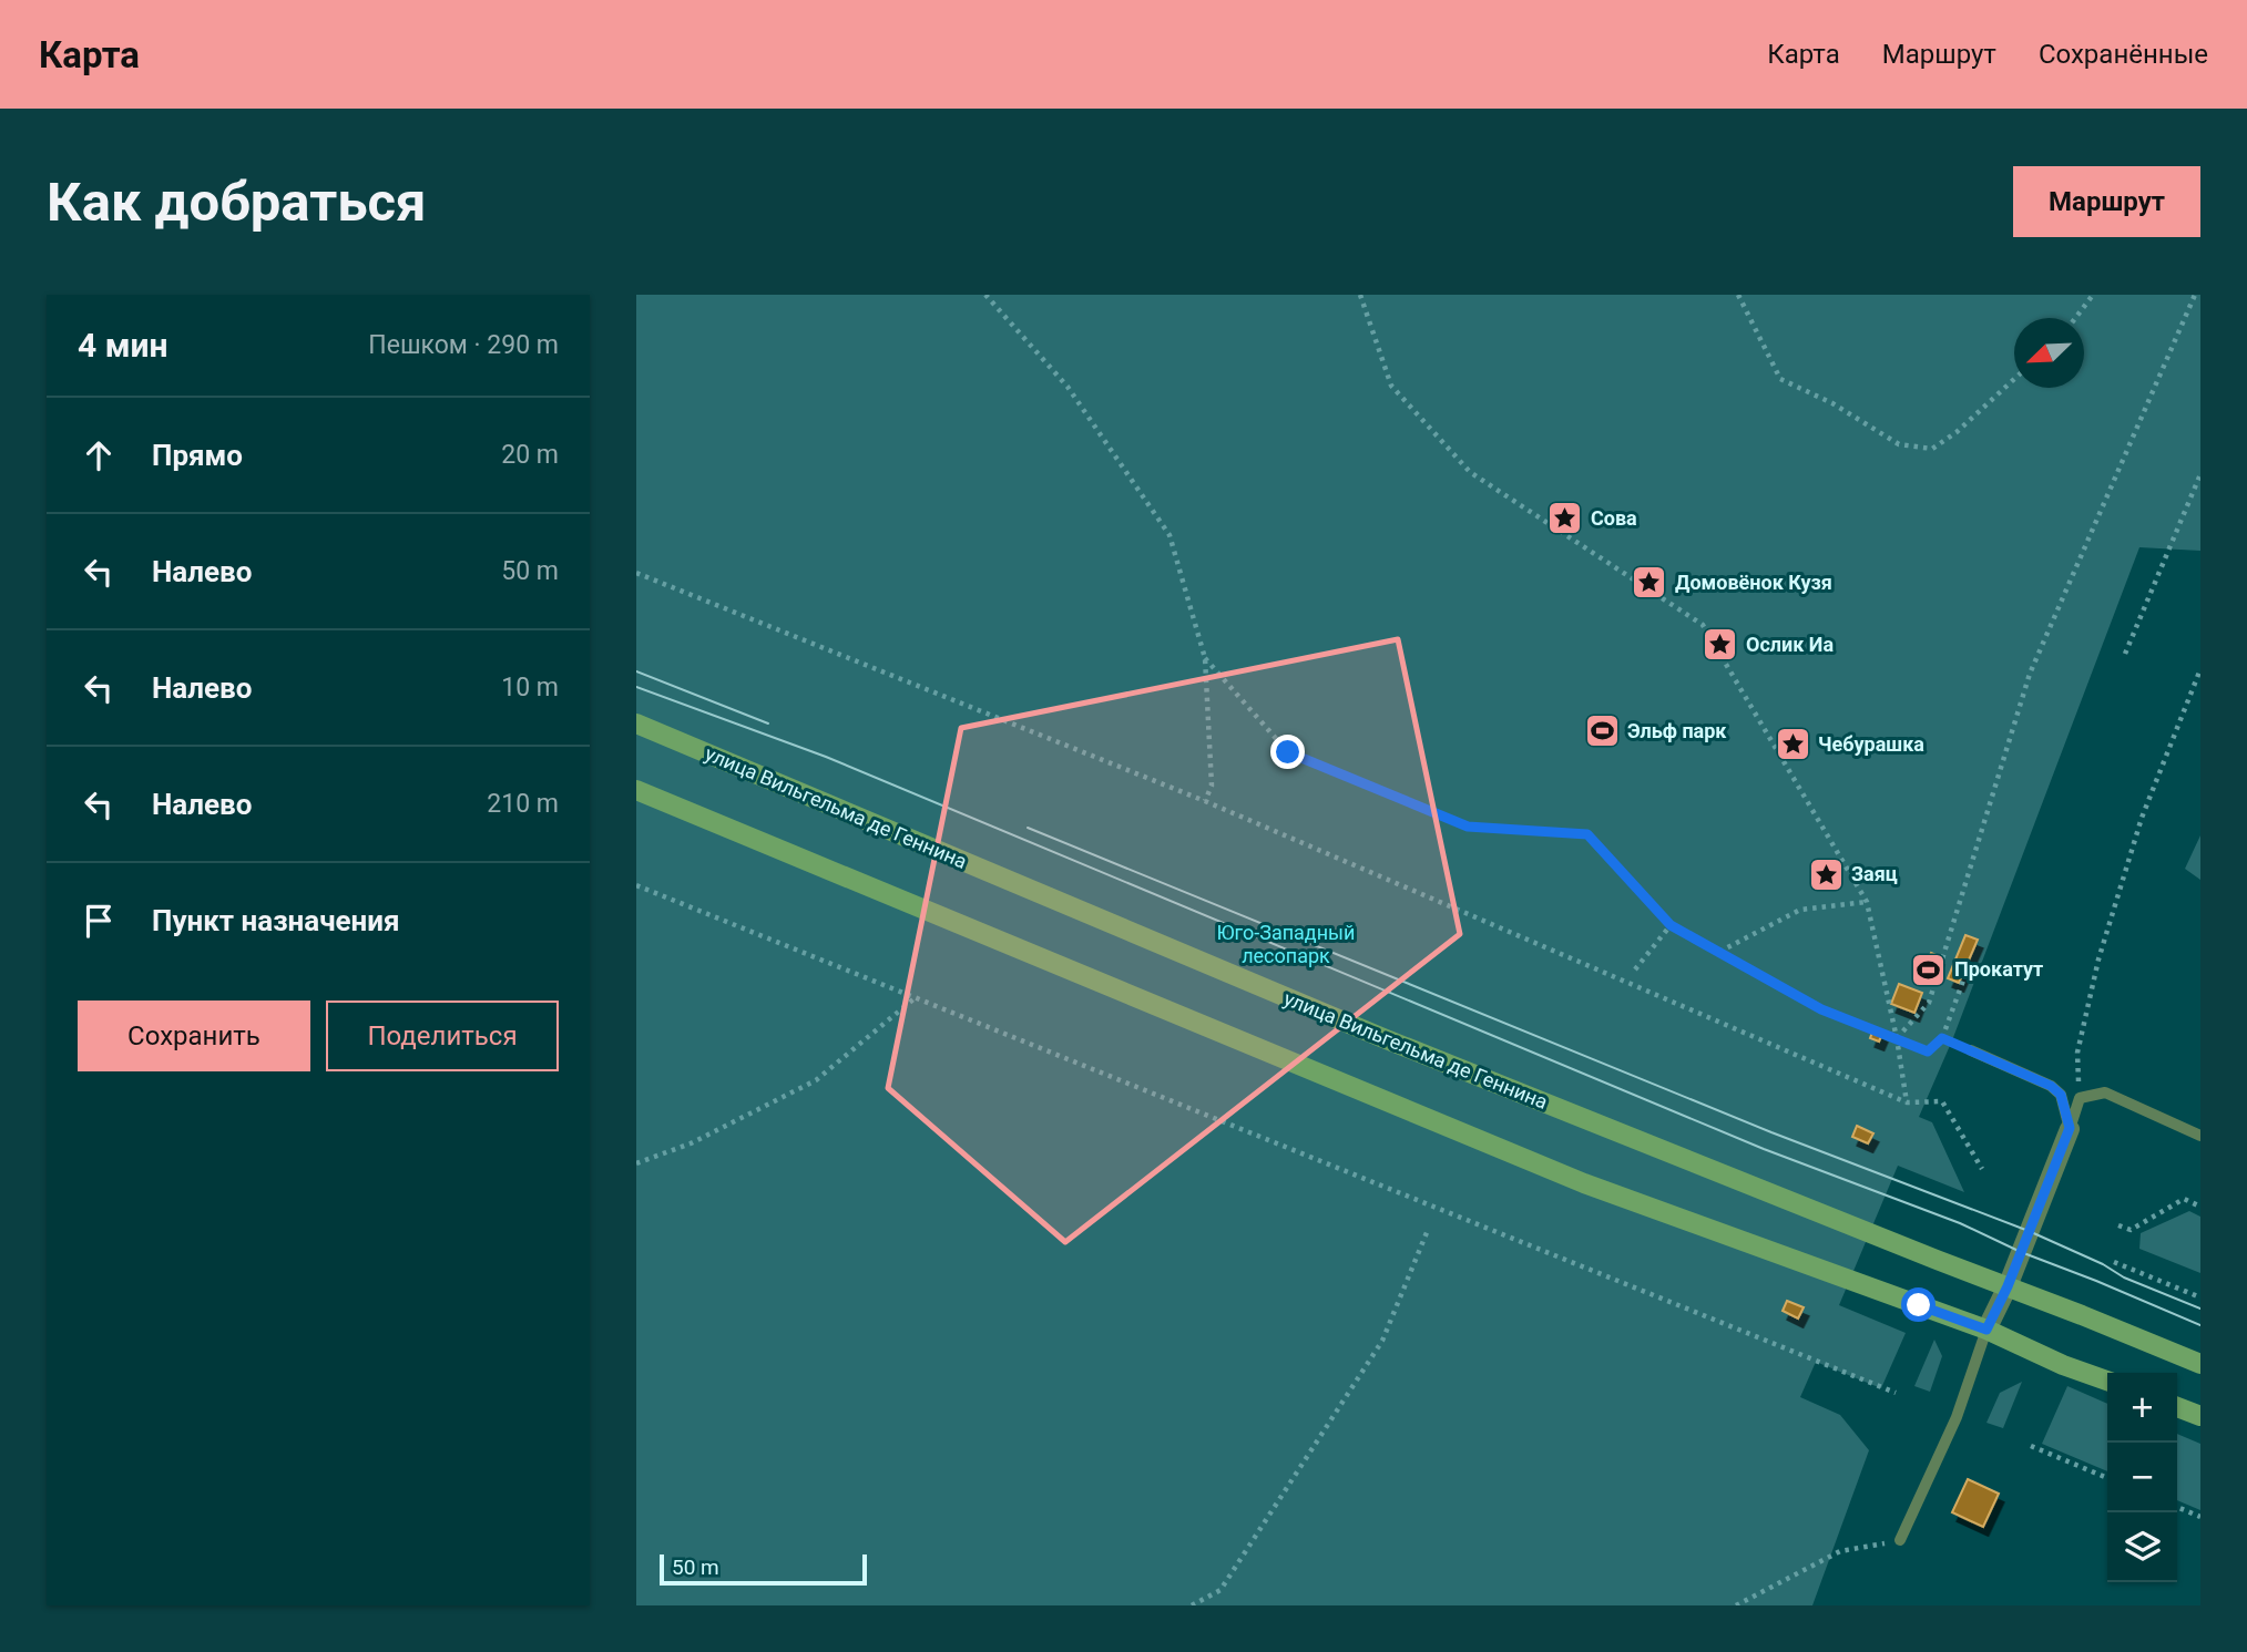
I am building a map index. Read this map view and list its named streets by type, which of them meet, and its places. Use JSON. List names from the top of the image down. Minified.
{"streets":{"main road":["улица Вильгельма де Геннина"]},"parks":["Юго-Западный лесопарк"],"places":{"place":["Сова","Домовёнок Кузя","Ослик Иа","Чебурашка","Заяц"],"sports":["Эльф парк","Прокатут"]},"scale_bar":"50 m","north":"bottom left","page":{"header":"Карта","nav":["Карта","Маршрут","Сохранённые"],"buttons":["Маршрут",["Сохранить","Поделиться"]],"title":"Как добраться","heading":["4 мин","Пешком · 290 m"],"list":[["Прямо","20 m"],["Налево","50 m"],["Налево","10 m"],["Налево","210 m"],"Пункт назначения"],"map_buttons":["+","−"],"scale":"50 m"}}
